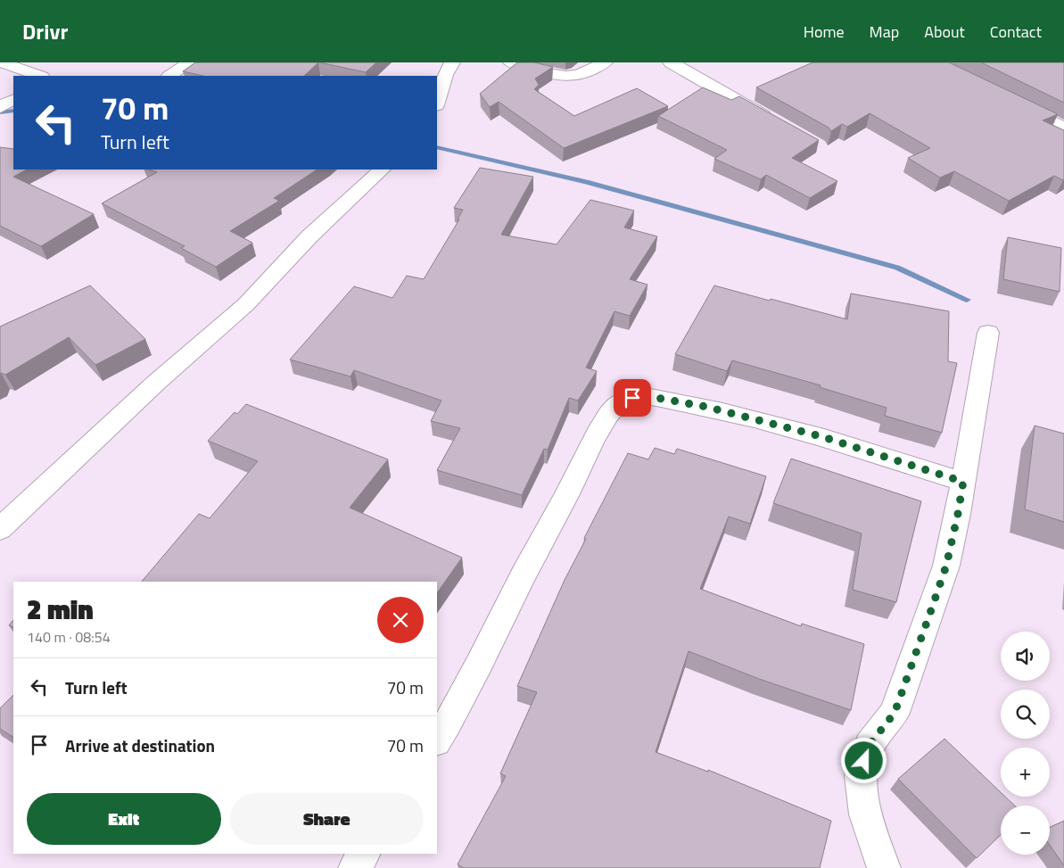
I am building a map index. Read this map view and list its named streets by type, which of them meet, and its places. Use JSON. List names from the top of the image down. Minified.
{"page":{"header":"Drivr","nav":["Home","Map","About","Contact"],"turn":["70 m","Turn left"],"heading":["2 min","140 m · 08:54"],"map_buttons":["+","−"],"list":[{"name":"Turn left","value":"70 m"},{"name":"Arrive at destination","value":"70 m"}],"buttons":["Exit","Share"]}}
